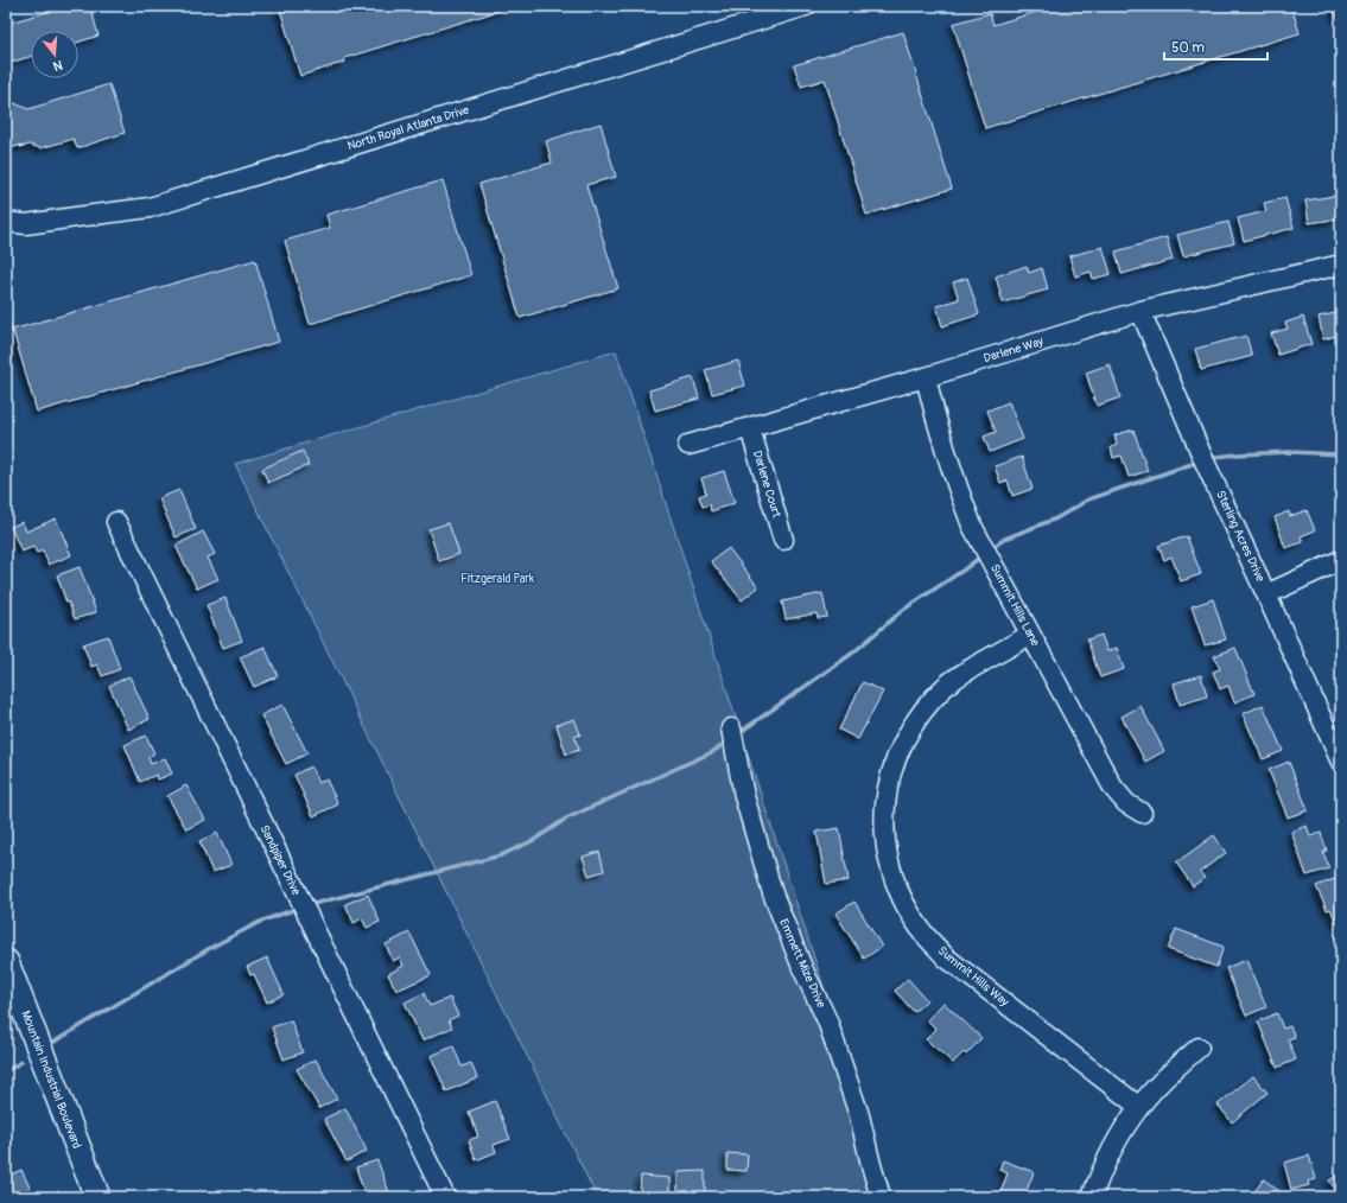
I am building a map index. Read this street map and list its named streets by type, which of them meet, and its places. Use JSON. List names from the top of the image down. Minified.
{"streets":{"main road":["Mountain Industrial Boulevard"],"street":["North Royal Atlanta Drive","Darlene Way","Darlene Court","Sterling Acres Drive","Summit Hills Lane","Sandpiper Drive","Emmett Mize Drive","Summit Hills Way"]},"crossings":[["Darlene Way","Darlene Court"],["Darlene Way","Sterling Acres Drive"],["Darlene Way","Summit Hills Lane"],["Summit Hills Lane","Summit Hills Way"]],"parks":["Fitzgerald Park"],"scale_bar":"50 m","north":"bottom"}
